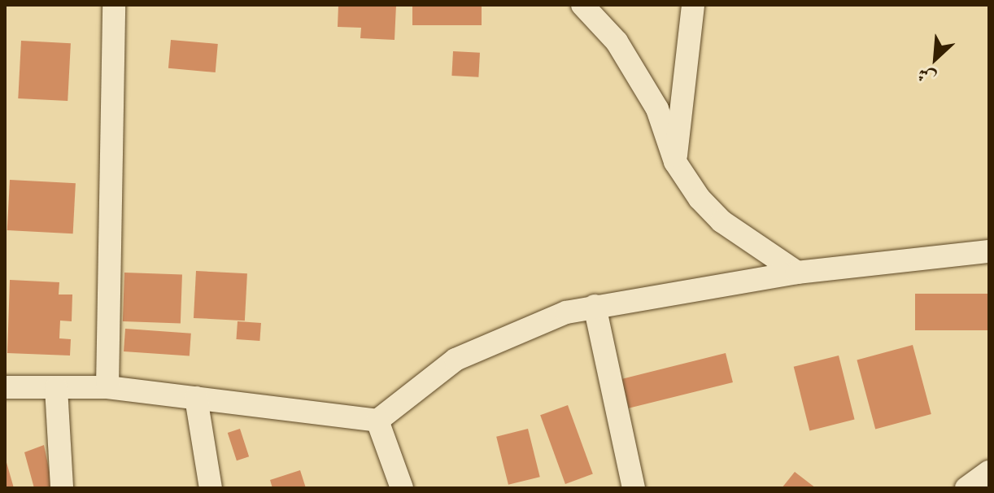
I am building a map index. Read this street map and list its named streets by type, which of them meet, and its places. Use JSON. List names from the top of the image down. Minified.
{"north":"bottom left"}
